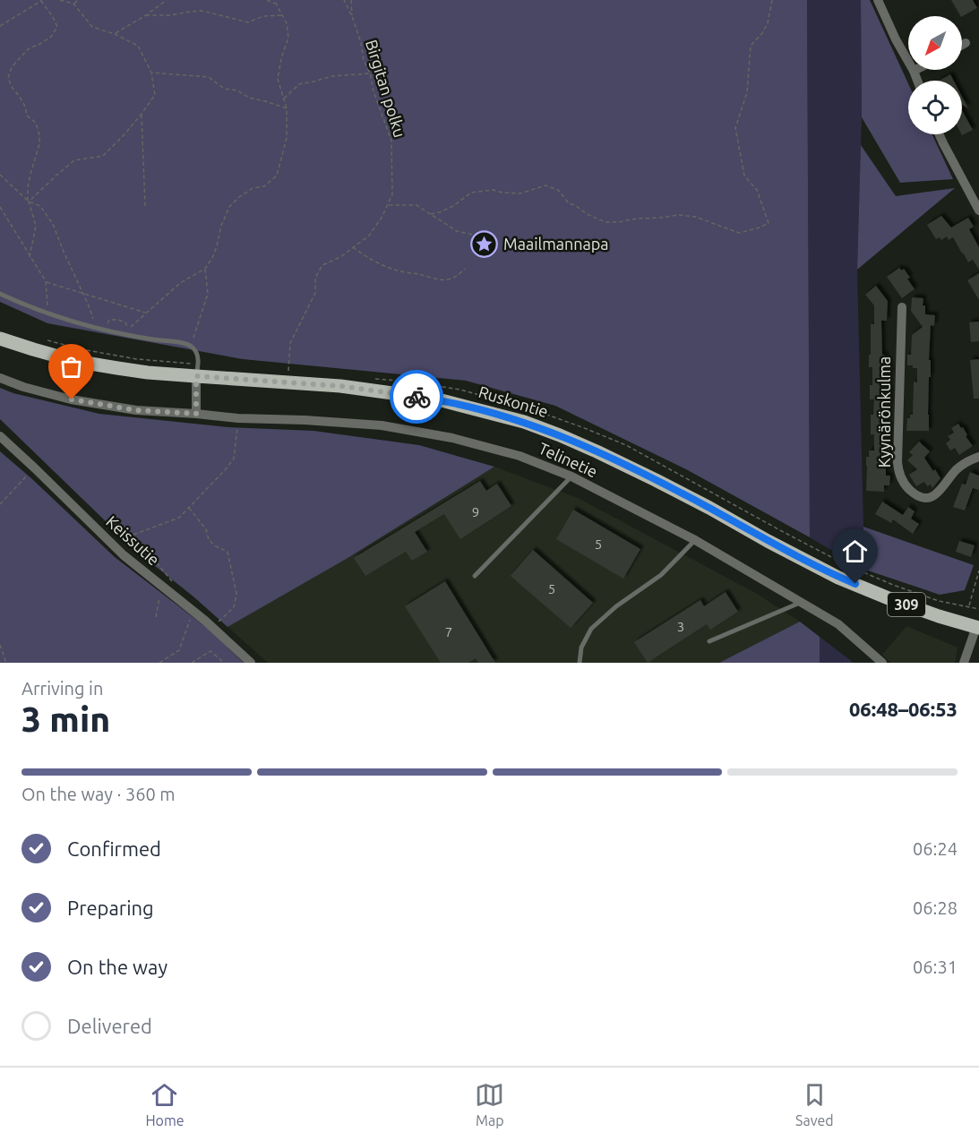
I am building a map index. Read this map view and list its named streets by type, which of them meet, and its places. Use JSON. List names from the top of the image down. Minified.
{"streets":{"main road":["Ruskontie","309"],"street":["Kyynärönkulma","Telinetie","Keissutie"],"path":["Birgitan polku"]},"places":{"place":["Maailmannapa"]},"house_numbers":["9","5","5","3","7"],"north":"bottom left","page":{"heading":["3 min","Arriving in","06:48–06:53"],"bar":"On the way · 360 m","list":[["Confirmed","06:24"],["Preparing","06:28"],["On the way","06:31"],"Delivered"],"tabs":["Home","Map","Saved"]}}
